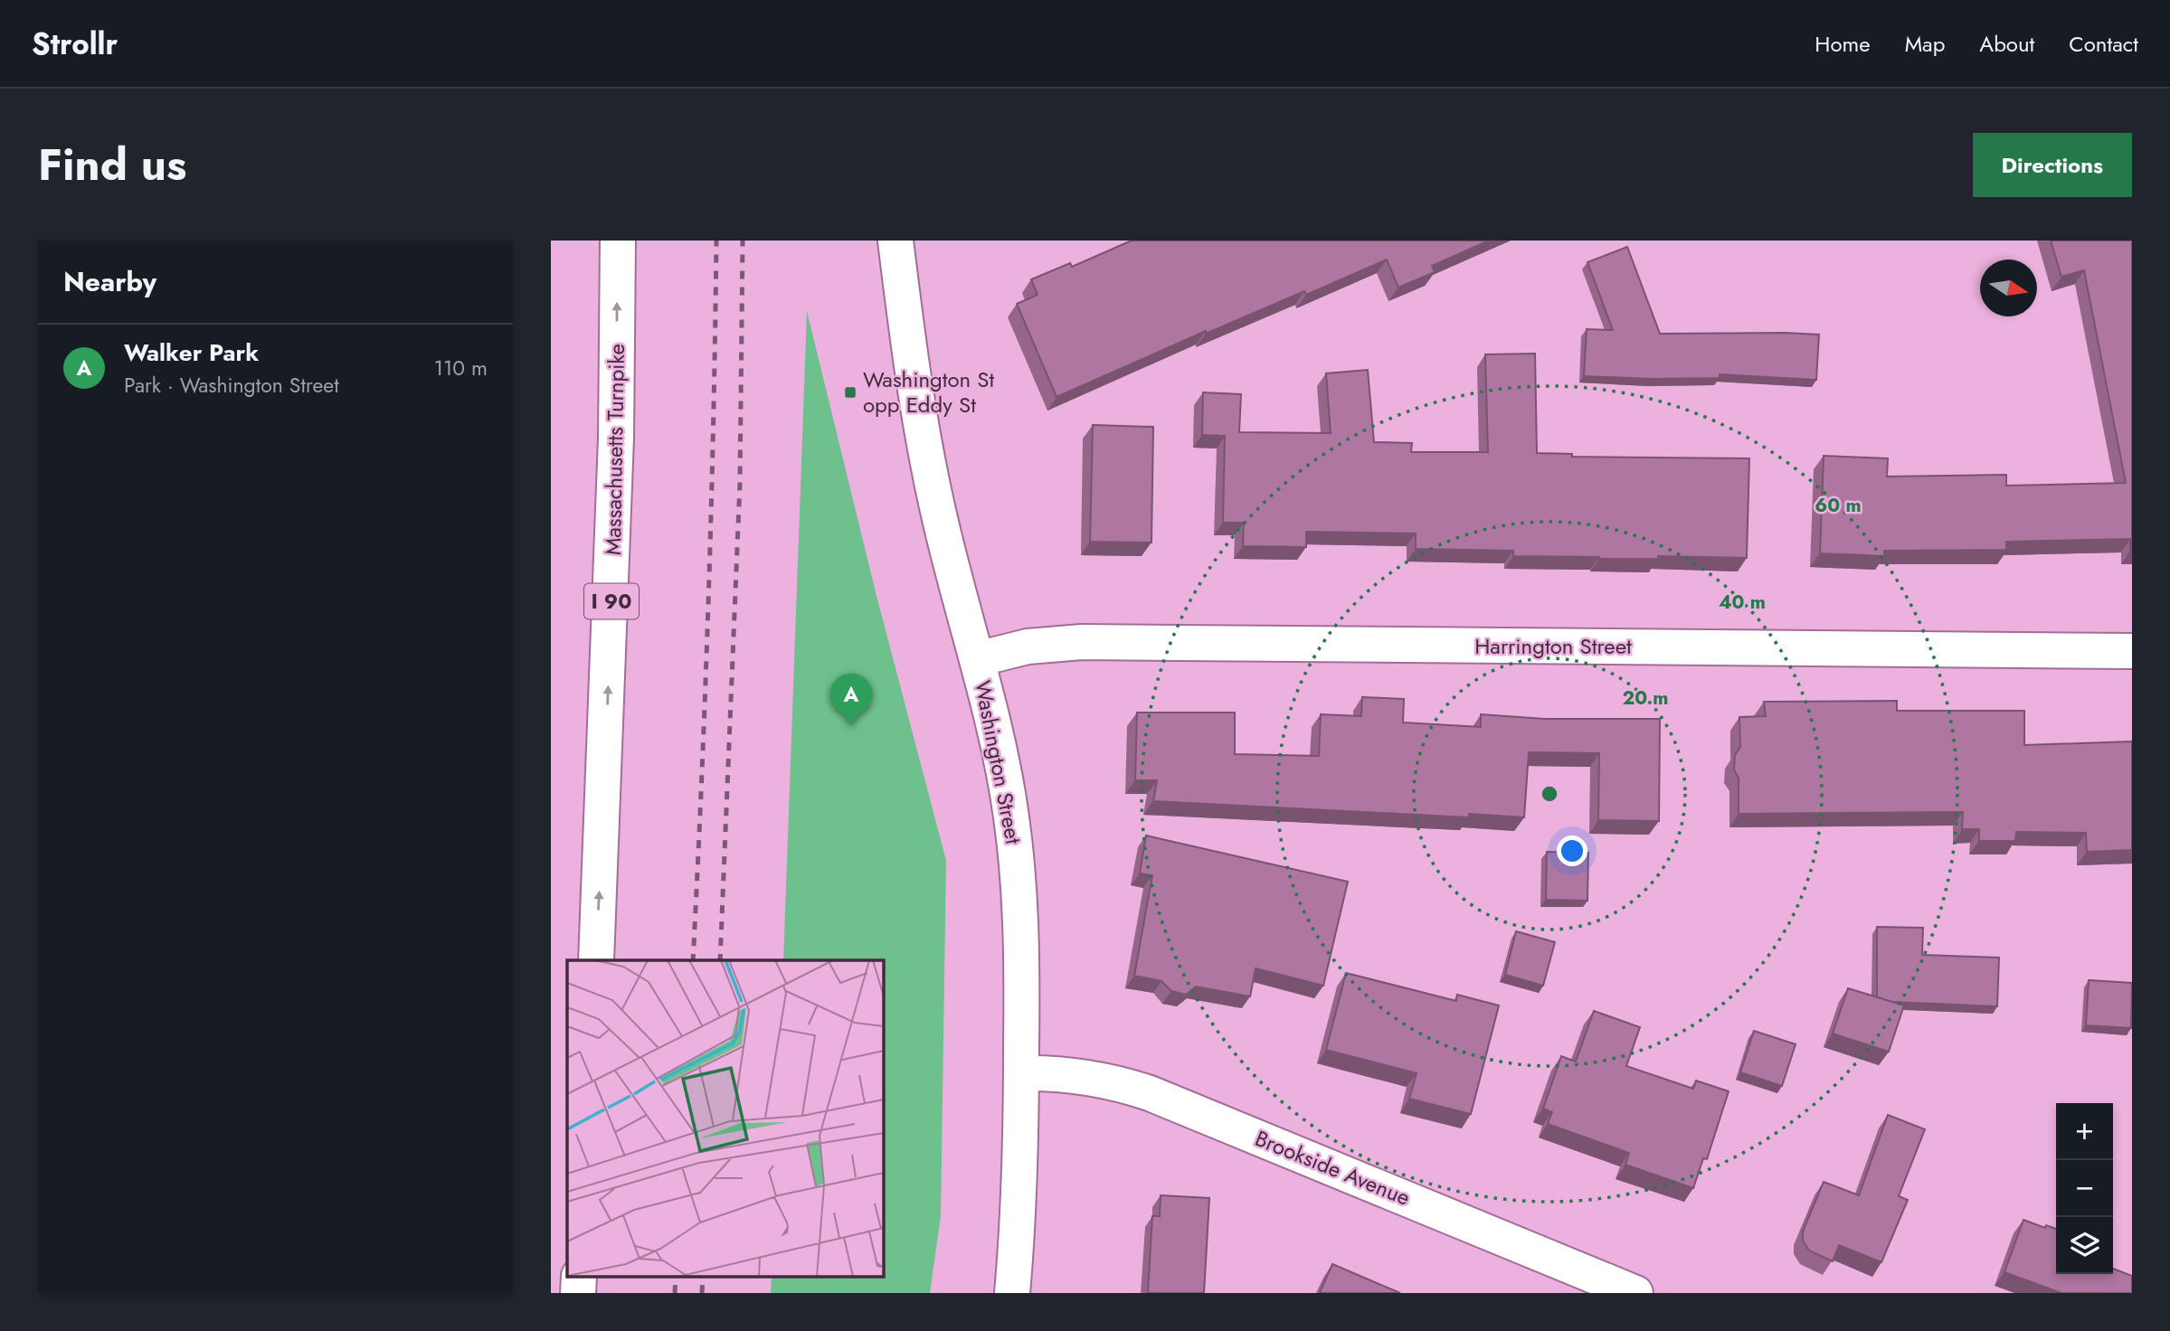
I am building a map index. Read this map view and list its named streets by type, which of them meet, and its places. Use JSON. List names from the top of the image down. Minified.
{"streets":{"main road":["Massachusetts Turnpike","I 90","Harrington Street","Washington Street","Brookside Avenue"]},"crossings":[["Harrington Street","Washington Street"],["Washington Street","Brookside Avenue"]],"one_way":["Massachusetts Turnpike"],"places":{"transit":["Washington St opp Eddy St"]},"north":"right","page":{"header":"Strollr","nav":["Home","Map","About","Contact"],"title":"Find us","buttons":"Directions","heading":"Nearby","list":[{"mark":"A","name":"Walker Park","note":"Park · Washington Street","value":"110 m"}],"pins":"A","map_buttons":["+","−"]},"rings":["60 m","40 m","20 m"]}
